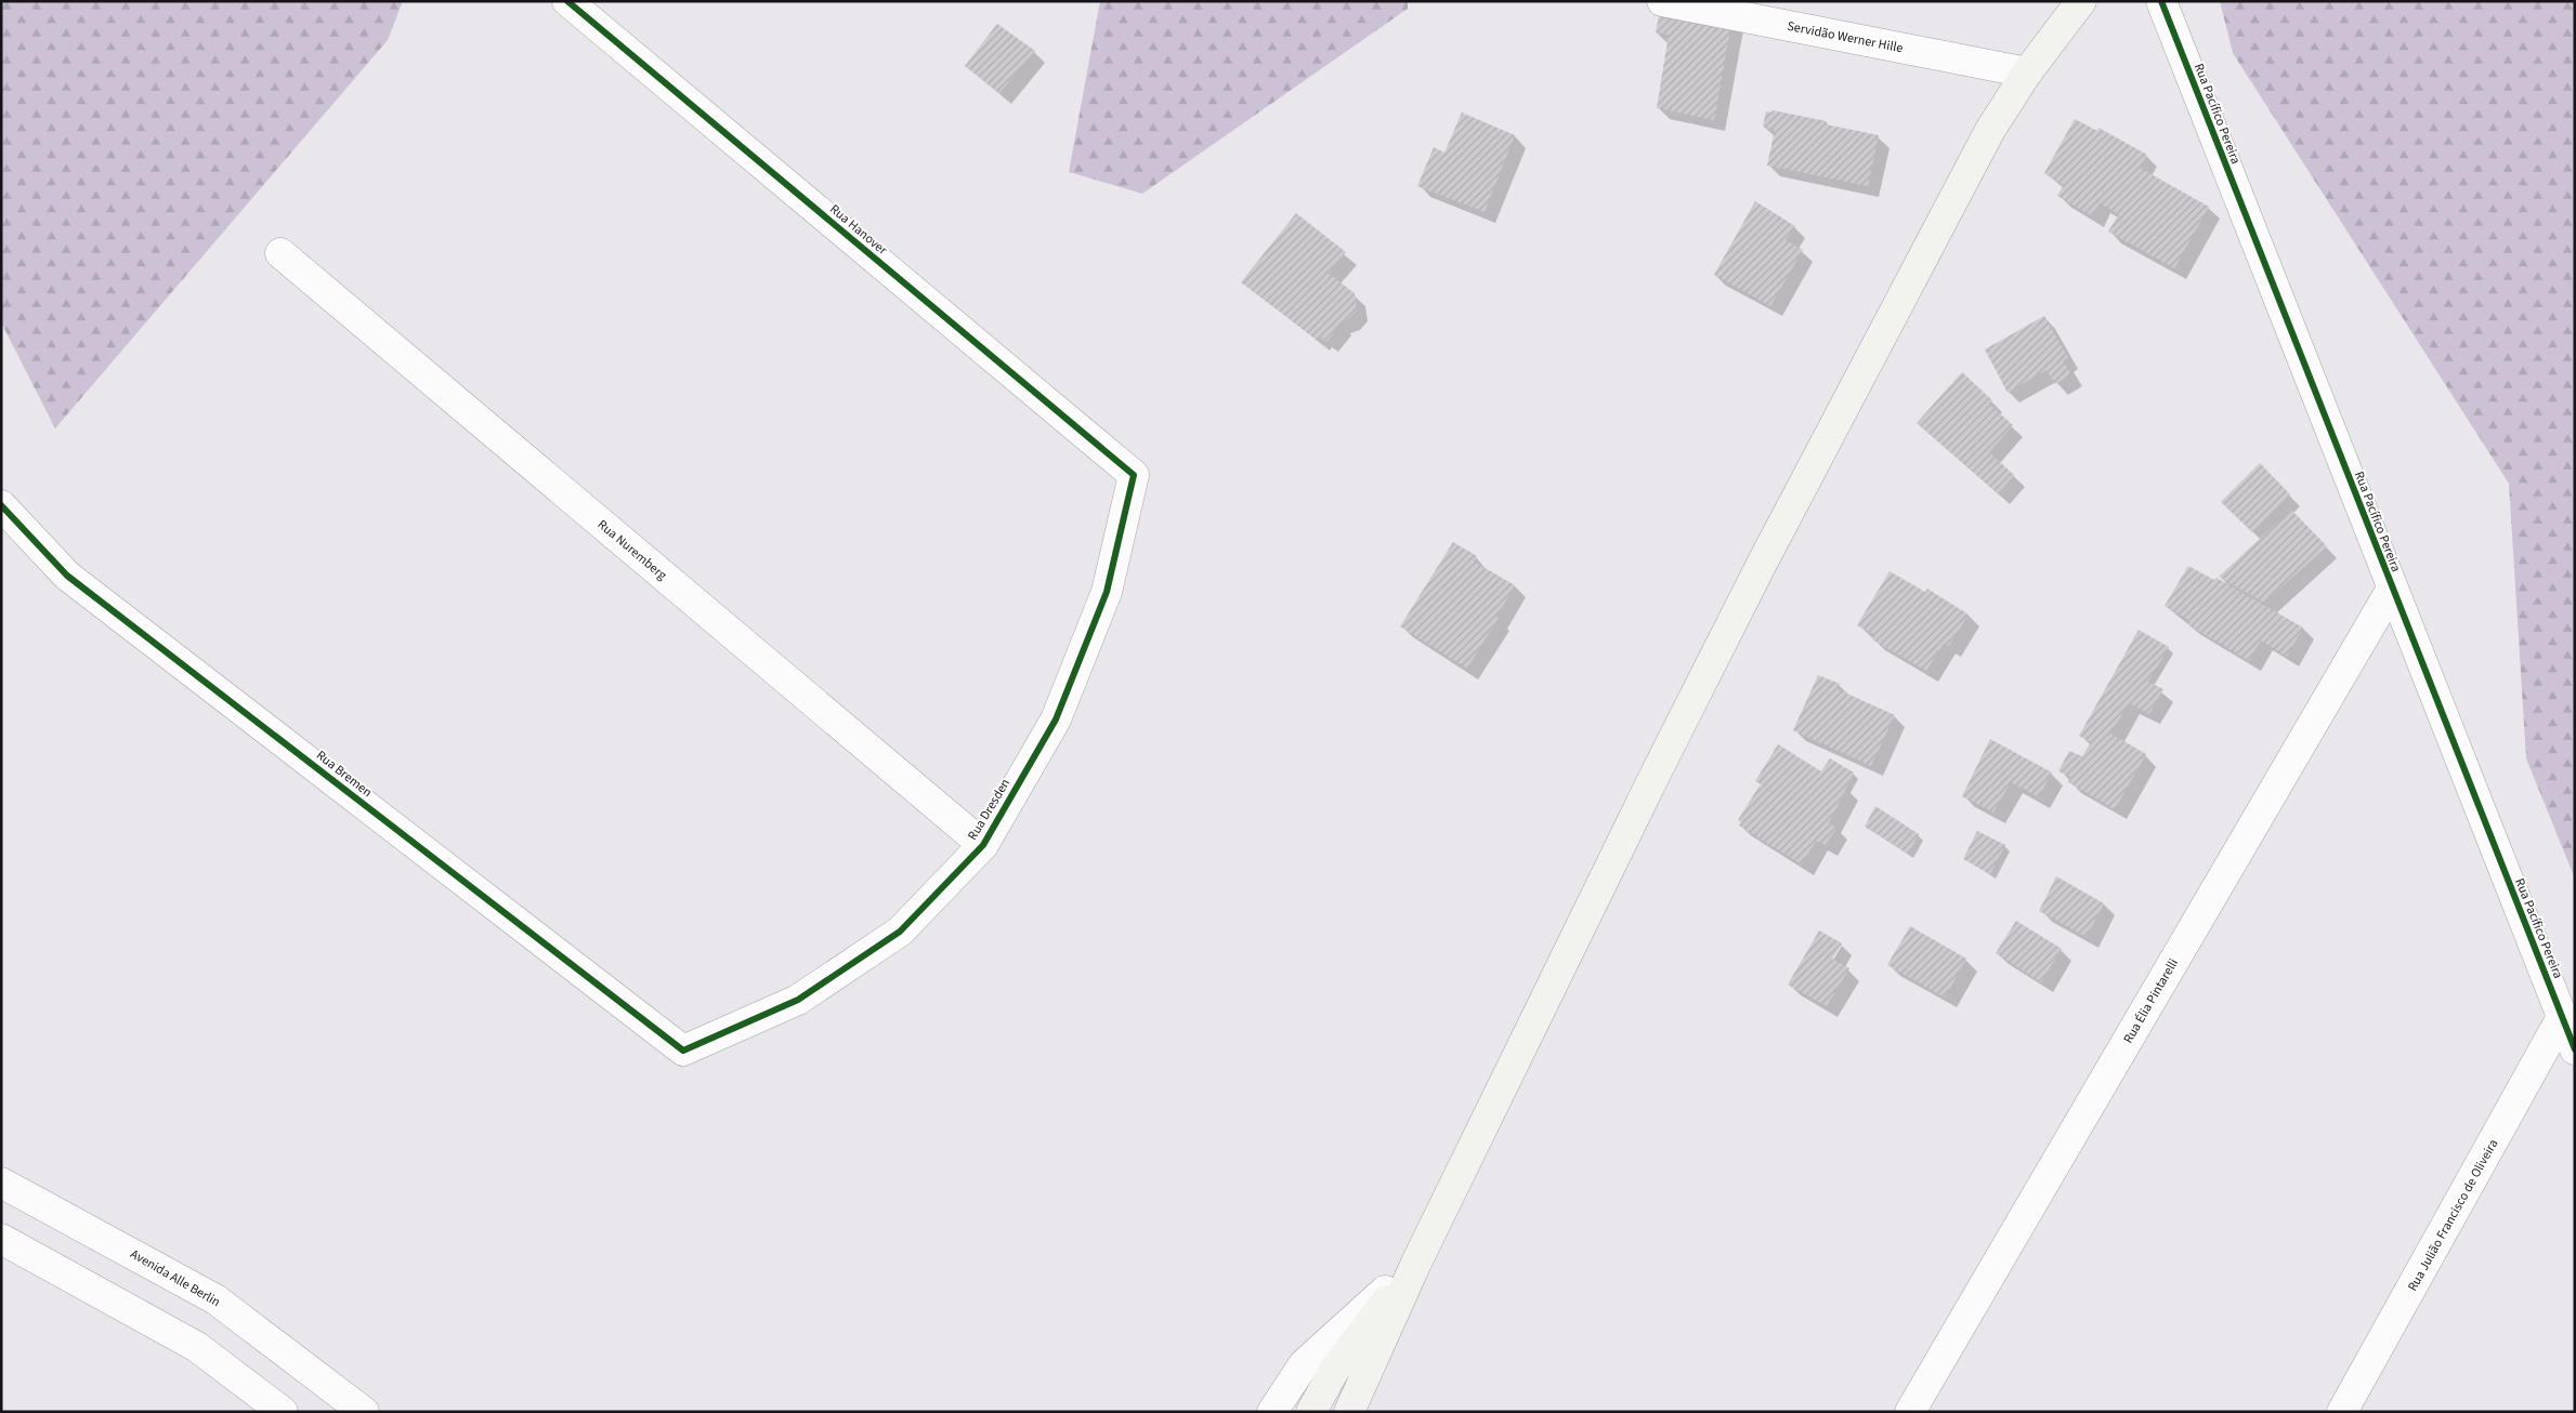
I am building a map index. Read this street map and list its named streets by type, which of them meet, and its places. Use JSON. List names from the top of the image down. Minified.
{"streets":{"street":["Servidão Werner Hille","Rua Pacífico Pereira","Rua Hanover","Rua Nuremberg","Rua Bremen","Rua Dresden","Rua Élia Pintarelli","Rua Julião Francisco de Oliveira","Avenida Alle Berlin"]},"crossings":[["Rua Pacífico Pereira","Rua Élia Pintarelli"],["Rua Pacífico Pereira","Rua Julião Francisco de Oliveira"],["Rua Hanover","Rua Dresden"],["Rua Nuremberg","Rua Dresden"],["Rua Bremen","Rua Dresden"]]}
